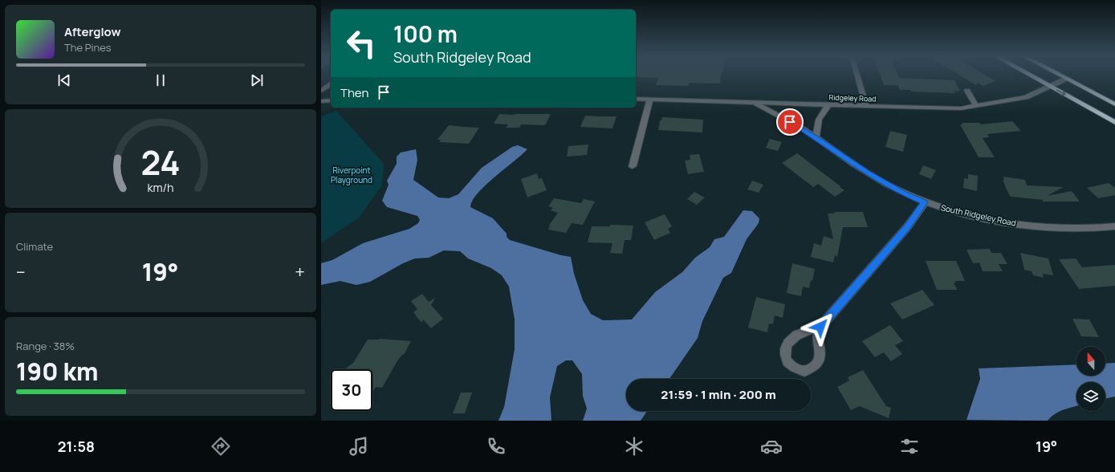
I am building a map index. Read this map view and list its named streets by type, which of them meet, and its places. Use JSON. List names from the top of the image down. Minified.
{"streets":{"street":["Ridgeley Road","South Ridgeley Road"]},"crossings":[["Ridgeley Road","South Ridgeley Road"]],"parks":["Riverpoint Playground"],"north":"top","page":{"turn":["100 m","South Ridgeley Road"],"song":["Afterglow","The Pines"],"then":"Then","tile":["Climate",["Range · 38%","190 km"]],"heat":["−","19°","+"],"limit":"30","trip":"21:59 · 1 min · 200 m","tabs":["21:58","19°"],"gauge":["24","km/h"]}}
